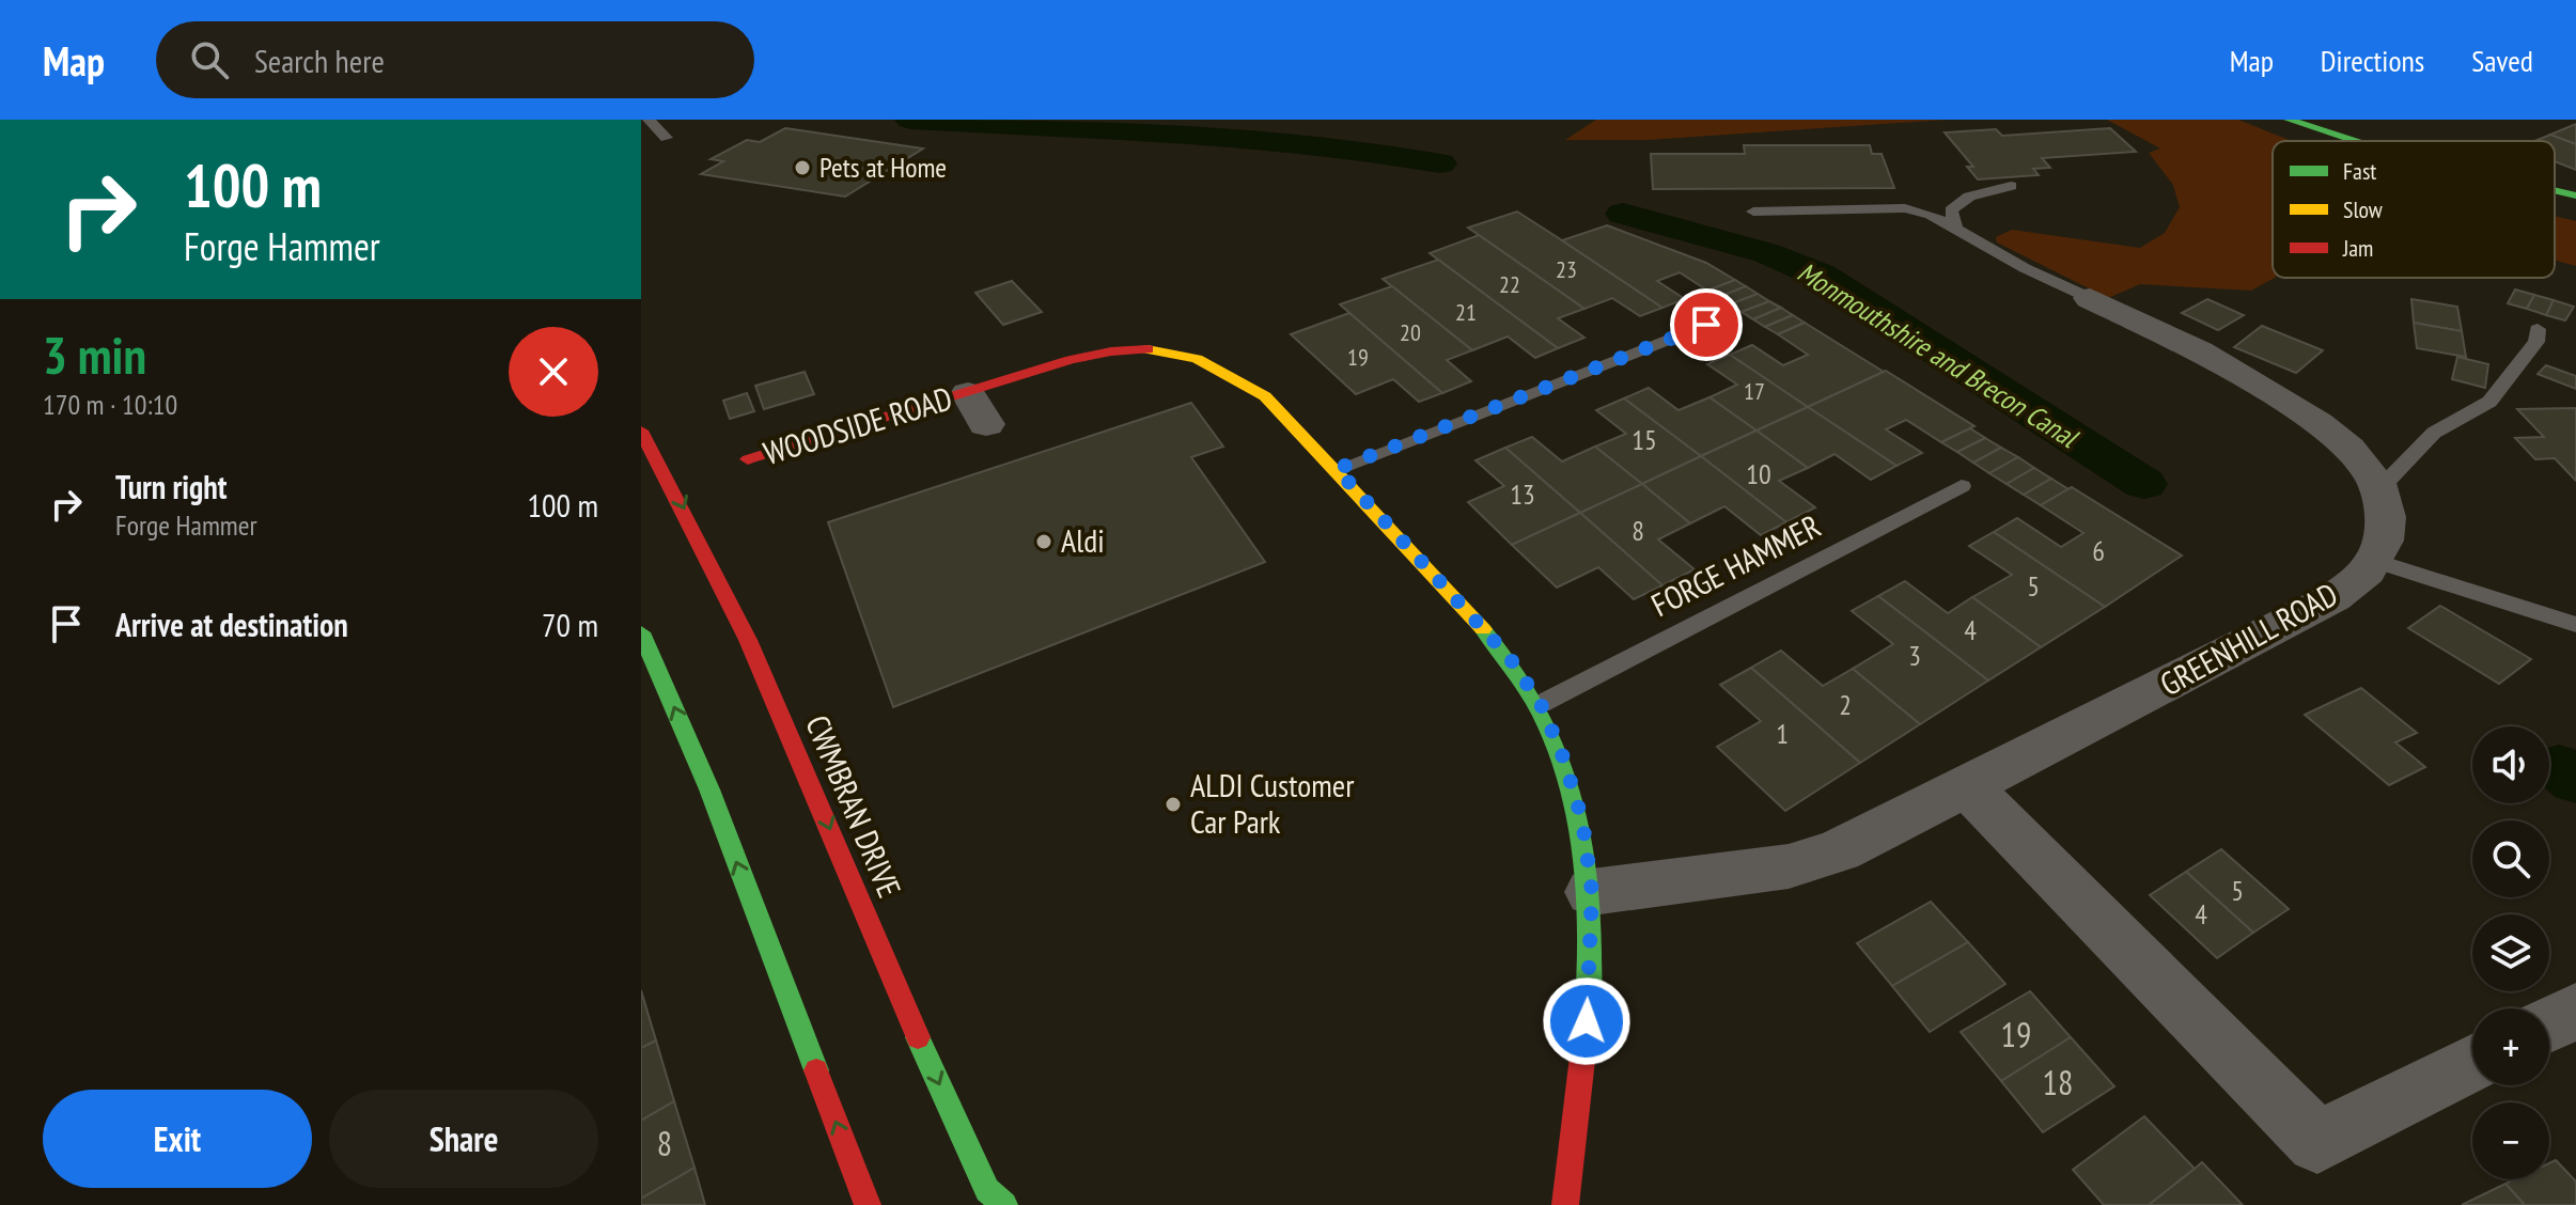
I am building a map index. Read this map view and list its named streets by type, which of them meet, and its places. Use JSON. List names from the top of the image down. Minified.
{"streets":{"street":["WOODSIDE ROAD","GREENHILL ROAD","CWMBRAN DRIVE"],"lane":["FORGE HAMMER"]},"crossings":[["WOODSIDE ROAD","FORGE HAMMER"],["WOODSIDE ROAD","GREENHILL ROAD"]],"water":["Monmouthshire and Brecon Canal"],"places":["Pets at Home","Aldi","ALDI Customer Car Park"],"house_numbers":["23","22","21","20","19","17","15","10","13","8","6","5","4","3","2","1","5","4","19","18","8"],"legend":["Fast","Slow","Jam"],"page":{"header":"Map","search":"Search here","nav":["Map","Directions","Saved"],"turn":["100 m","Forge Hammer"],"heading":["3 min","170 m · 10:10"],"list":[{"name":"Turn right","note":"Forge Hammer","value":"100 m"},{"name":"Arrive at destination","value":"70 m"}],"map_buttons":["+","−"],"buttons":["Exit","Share"]}}
